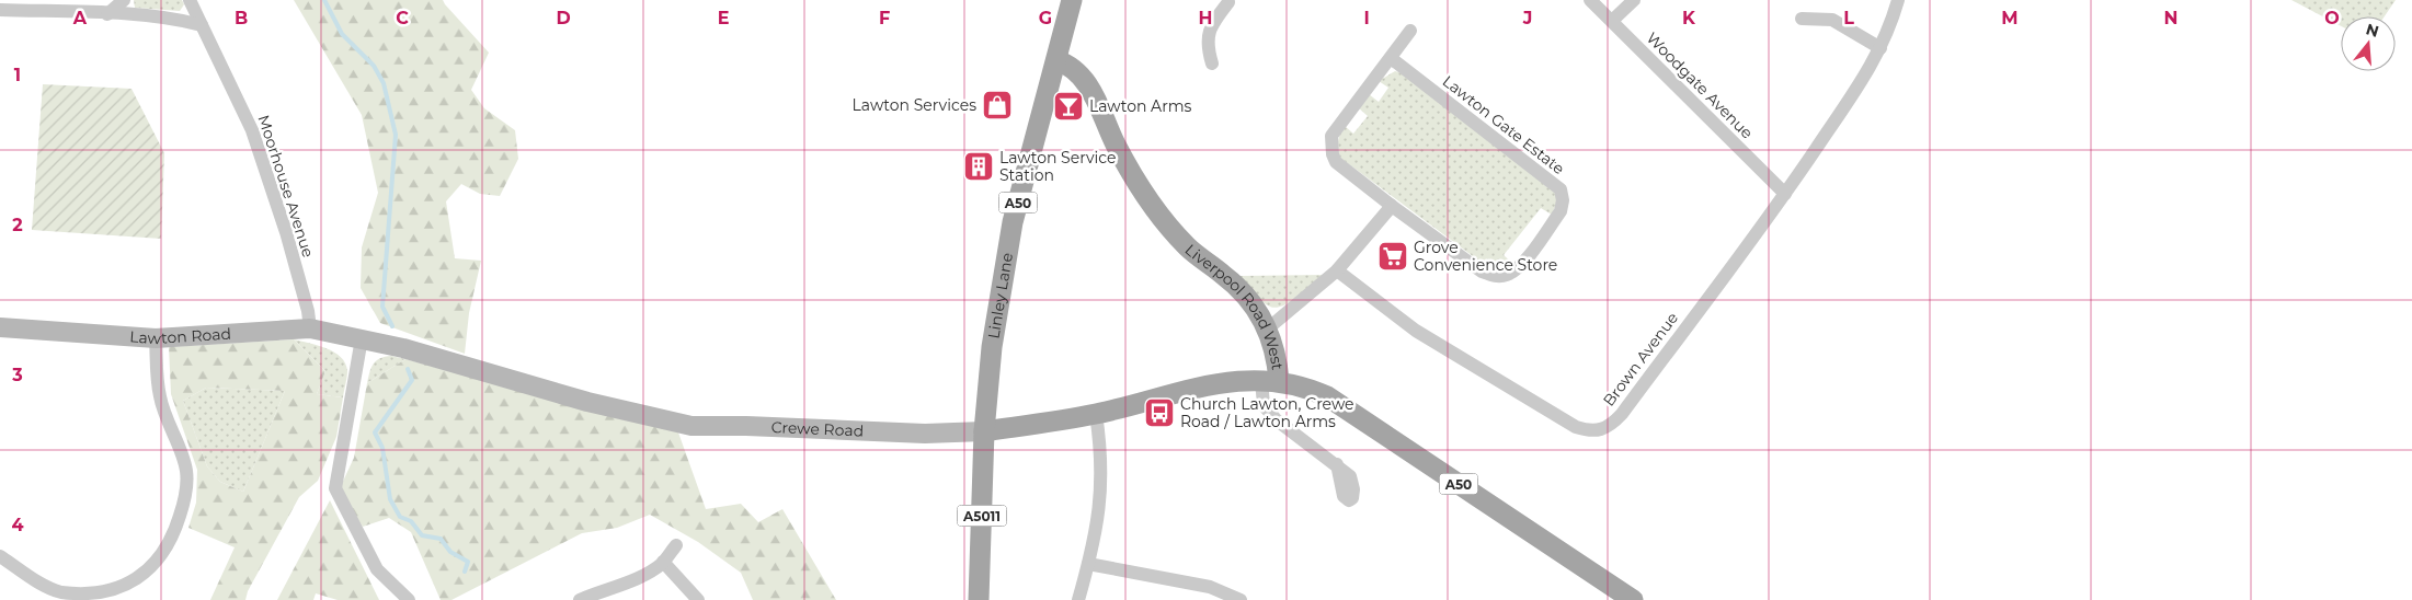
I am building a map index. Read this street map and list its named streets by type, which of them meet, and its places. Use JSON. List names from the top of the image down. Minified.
{"streets":{"main road":["A50","Linley Lane","Liverpool Road West","Lawton Road","Crewe Road","A5011"],"street":["Woodgate Avenue","Lawton Gate Estate","Moorhouse Avenue","Brown Avenue"]},"crossings":[["Woodgate Avenue","Brown Avenue"],["Moorhouse Avenue","Lawton Road"],["Linley Lane","Liverpool Road West"],["Linley Lane","Crewe Road"],["Liverpool Road West","Crewe Road"],["Lawton Road","Crewe Road"]],"places":{"shop":["Lawton Services"],"bar":["Lawton Arms"],"building":["Lawton Service Station"],"supermarket":["Grove Convenience Store"],"bus stop":["Church Lawton, Crewe Road / Lawton Arms"]},"north":"top","grid":{"columns":["A","B","C","D","E","F","G","H","I","J","K","L","M","N","O"],"rows":["1","2","3","4"]}}
